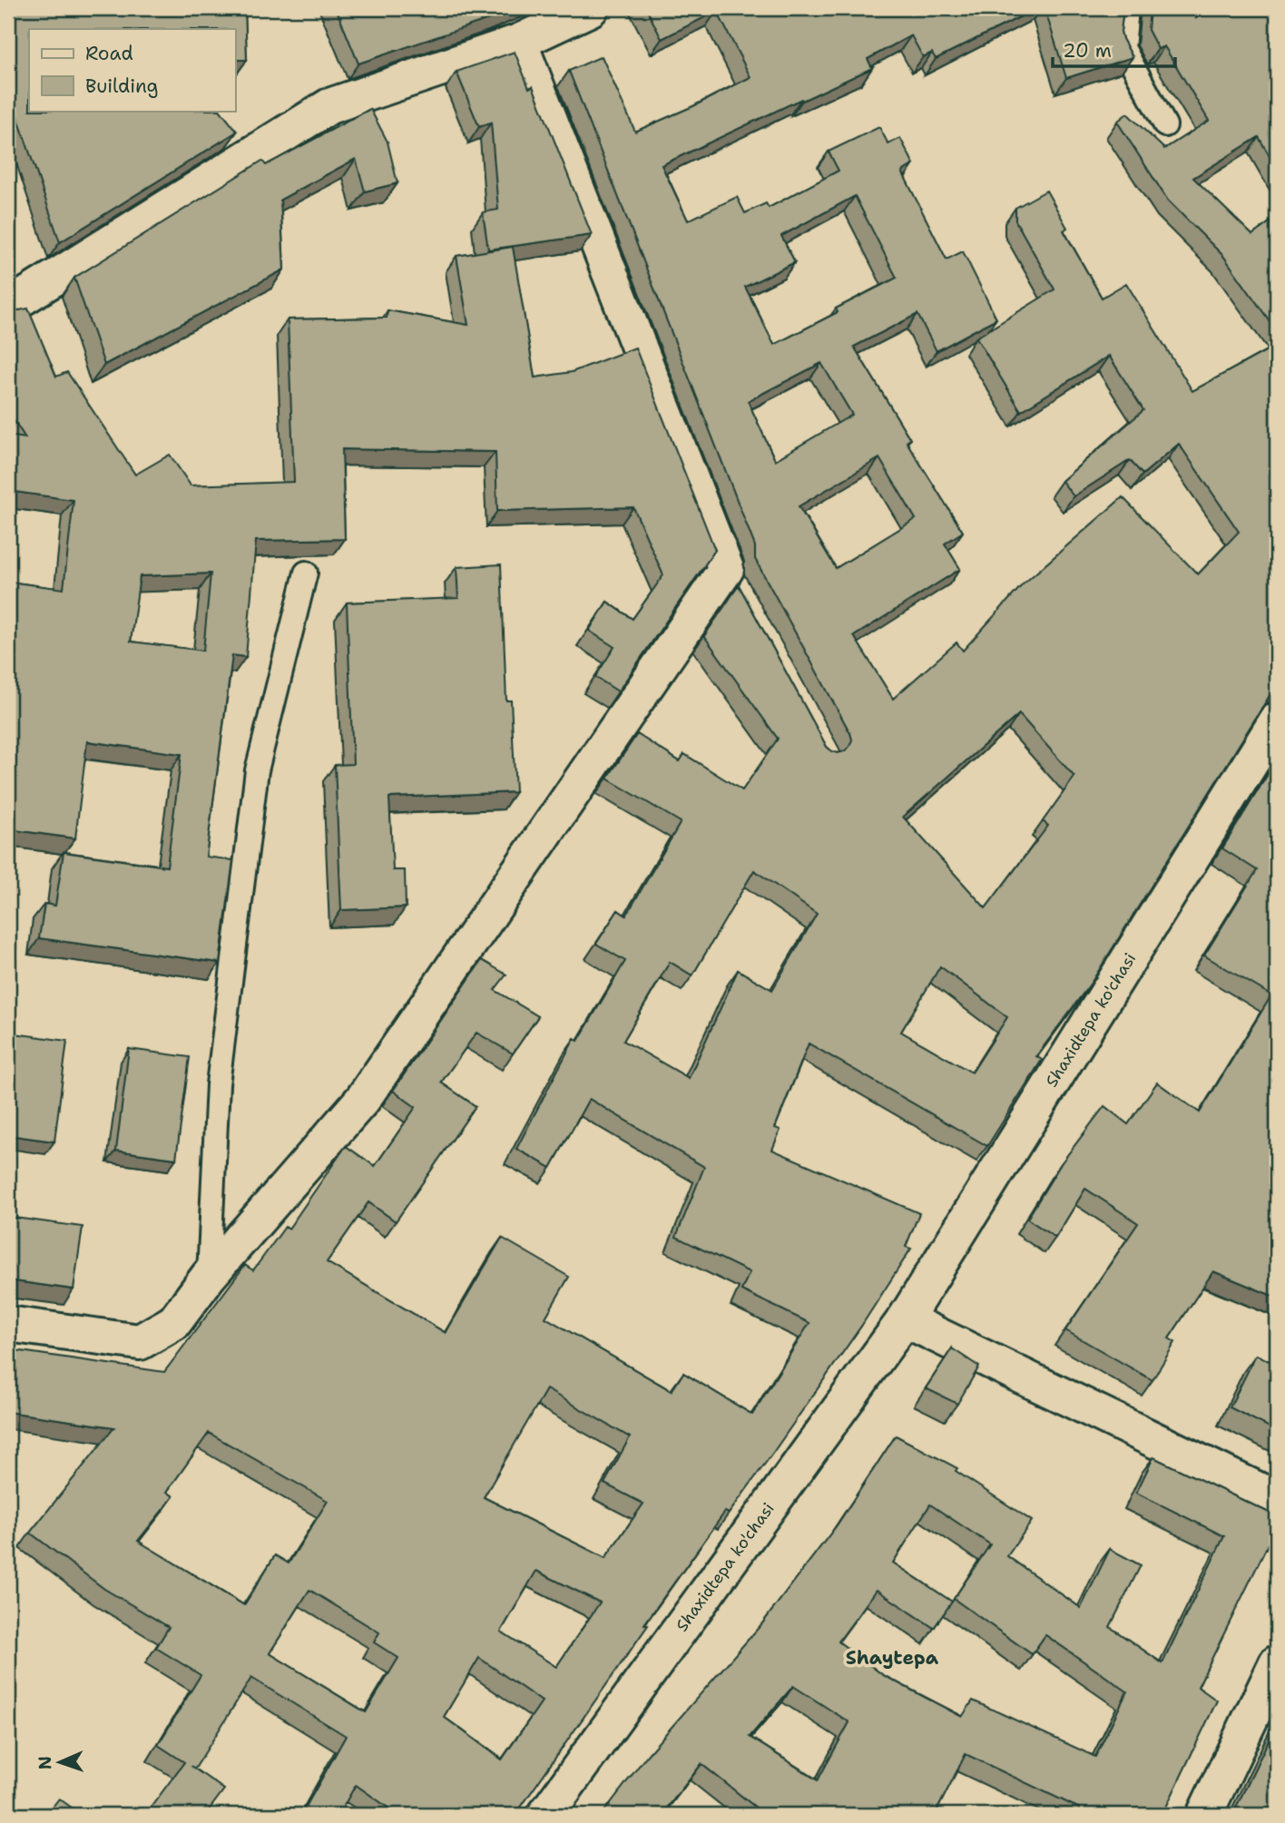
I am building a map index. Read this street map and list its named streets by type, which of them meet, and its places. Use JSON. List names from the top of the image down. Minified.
{"streets":{"street":["Shaxidtepa ko'chasi"]},"districts":["Shaytepa"],"legend":["Road","Building"],"scale_bar":"20 m","north":"left"}
